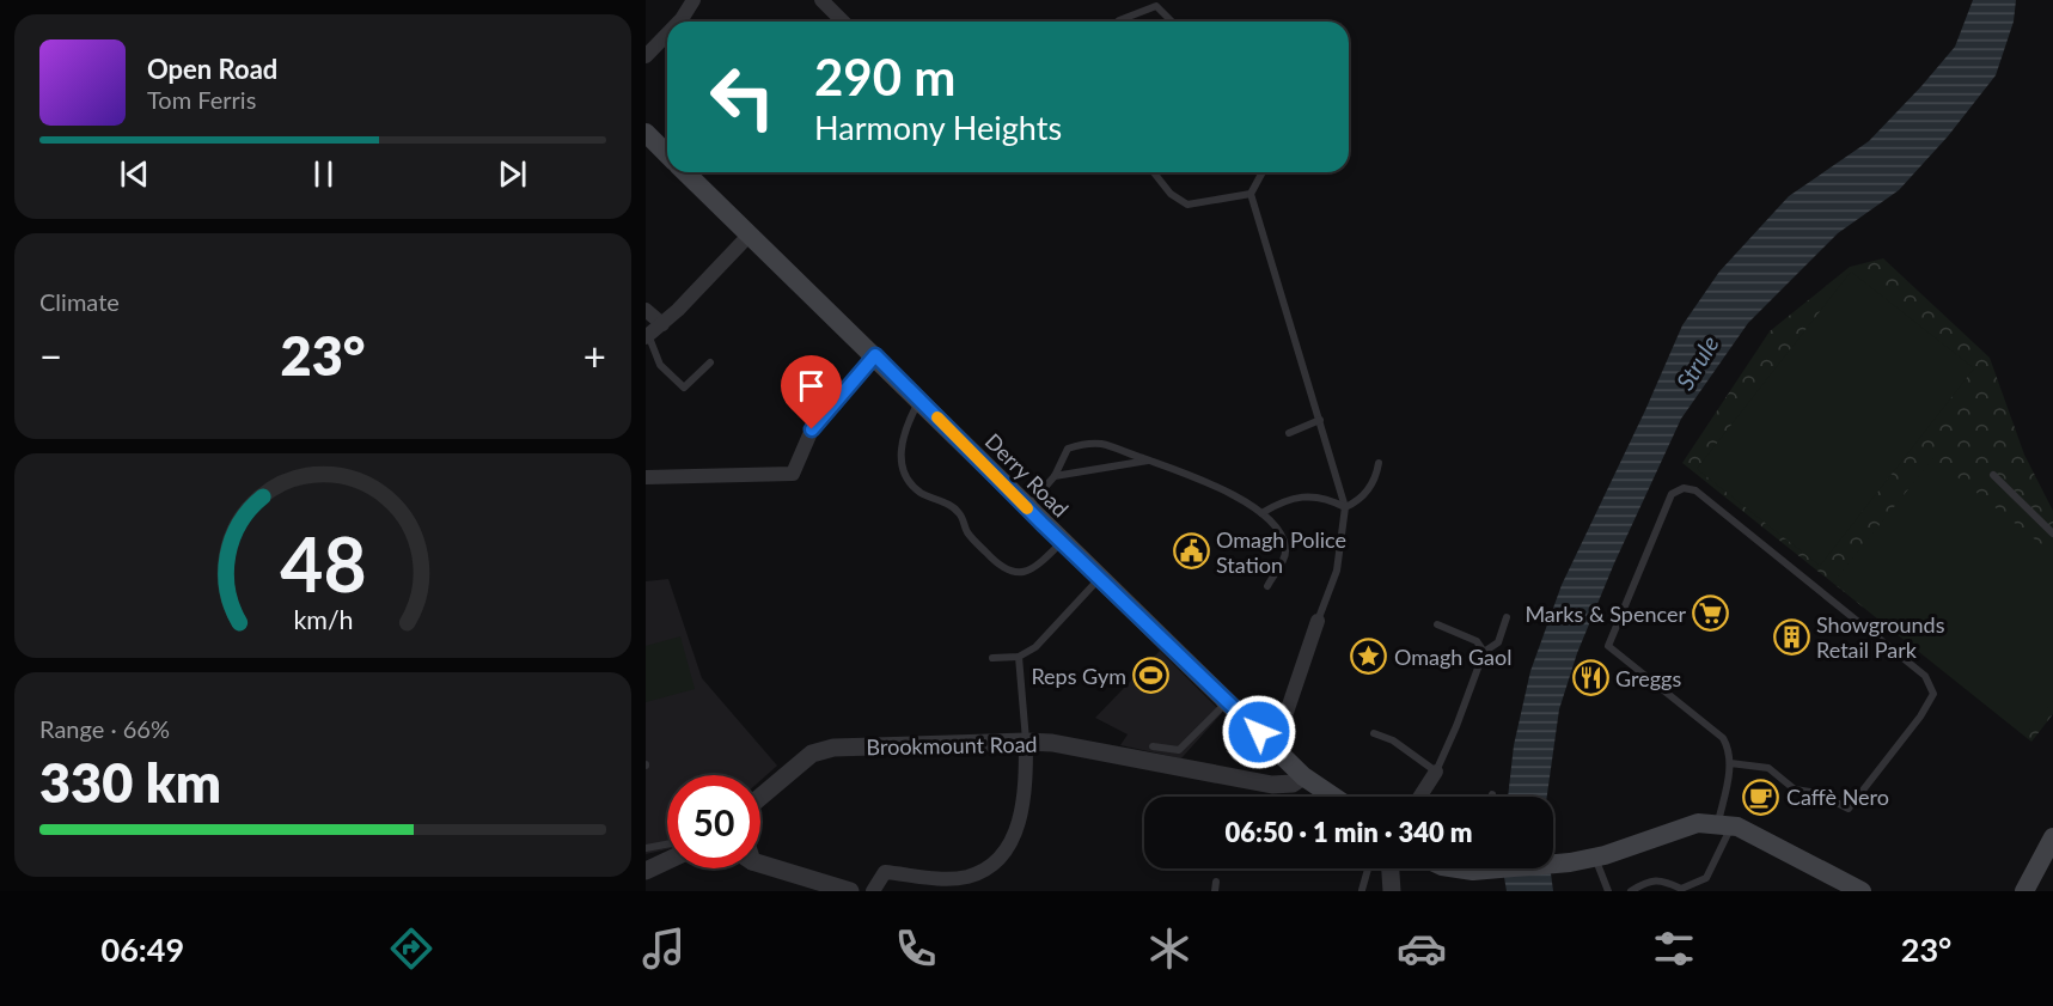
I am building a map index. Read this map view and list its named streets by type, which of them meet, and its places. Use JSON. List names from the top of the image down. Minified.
{"streets":{"main road":["Derry Road"],"street":["Brookmount Road"]},"crossings":[["Derry Road","Brookmount Road"]],"water":["Strule"],"places":{"public building":["Omagh Police Station"],"supermarket":["Marks & Spencer"],"building":["Showgrounds Retail Park"],"place":["Omagh Gaol"],"sports":["Reps Gym"],"restaurant":["Greggs"],"cafe":["Caffè Nero"]},"page":{"turn":["290 m","Harmony Heights"],"song":["Open Road","Tom Ferris"],"tile":["Climate",["Range · 66%","330 km"]],"heat":["−","23°","+"],"limit":"50","trip":"06:50 · 1 min · 340 m","tabs":["06:49","23°"],"gauge":["48","km/h"]}}
